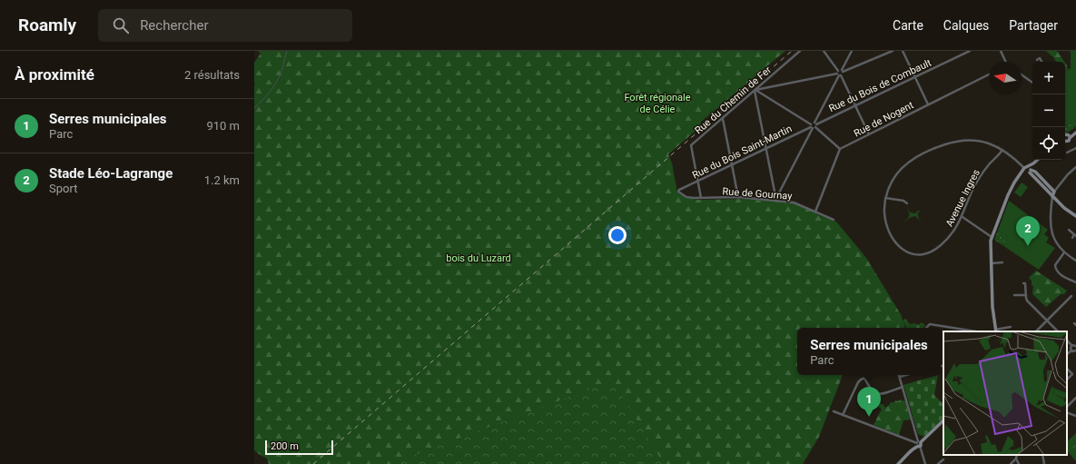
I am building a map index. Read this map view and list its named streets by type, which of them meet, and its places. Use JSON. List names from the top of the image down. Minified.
{"streets":{"street":["Rue du Bois de Combault","Rue du Chemin de Fer","Rue de Nogent","Rue du Bois Saint-Martin","Rue de Gournay","Avenue Ingres"]},"crossings":[["Rue du Chemin de Fer","Rue du Bois Saint-Martin"],["Rue du Bois Saint-Martin","Rue de Gournay"]],"parks":["Forêt régionale de Célie","bois du Luzard"],"scale_bar":"200 m","north":"left","page":{"header":"Roamly","search":"Rechercher","nav":["Carte","Calques","Partager"],"heading":["À proximité","2 résultats"],"map_buttons":["+","−"],"list":[{"mark":"1","name":"Serres municipales","note":"Parc","value":"910 m"},{"mark":"2","name":"Stade Léo-Lagrange","note":"Sport","value":"1.2 km"}],"pins":["2","1"],"popup":["Serres municipales","Parc"],"scale":"200 m"}}
